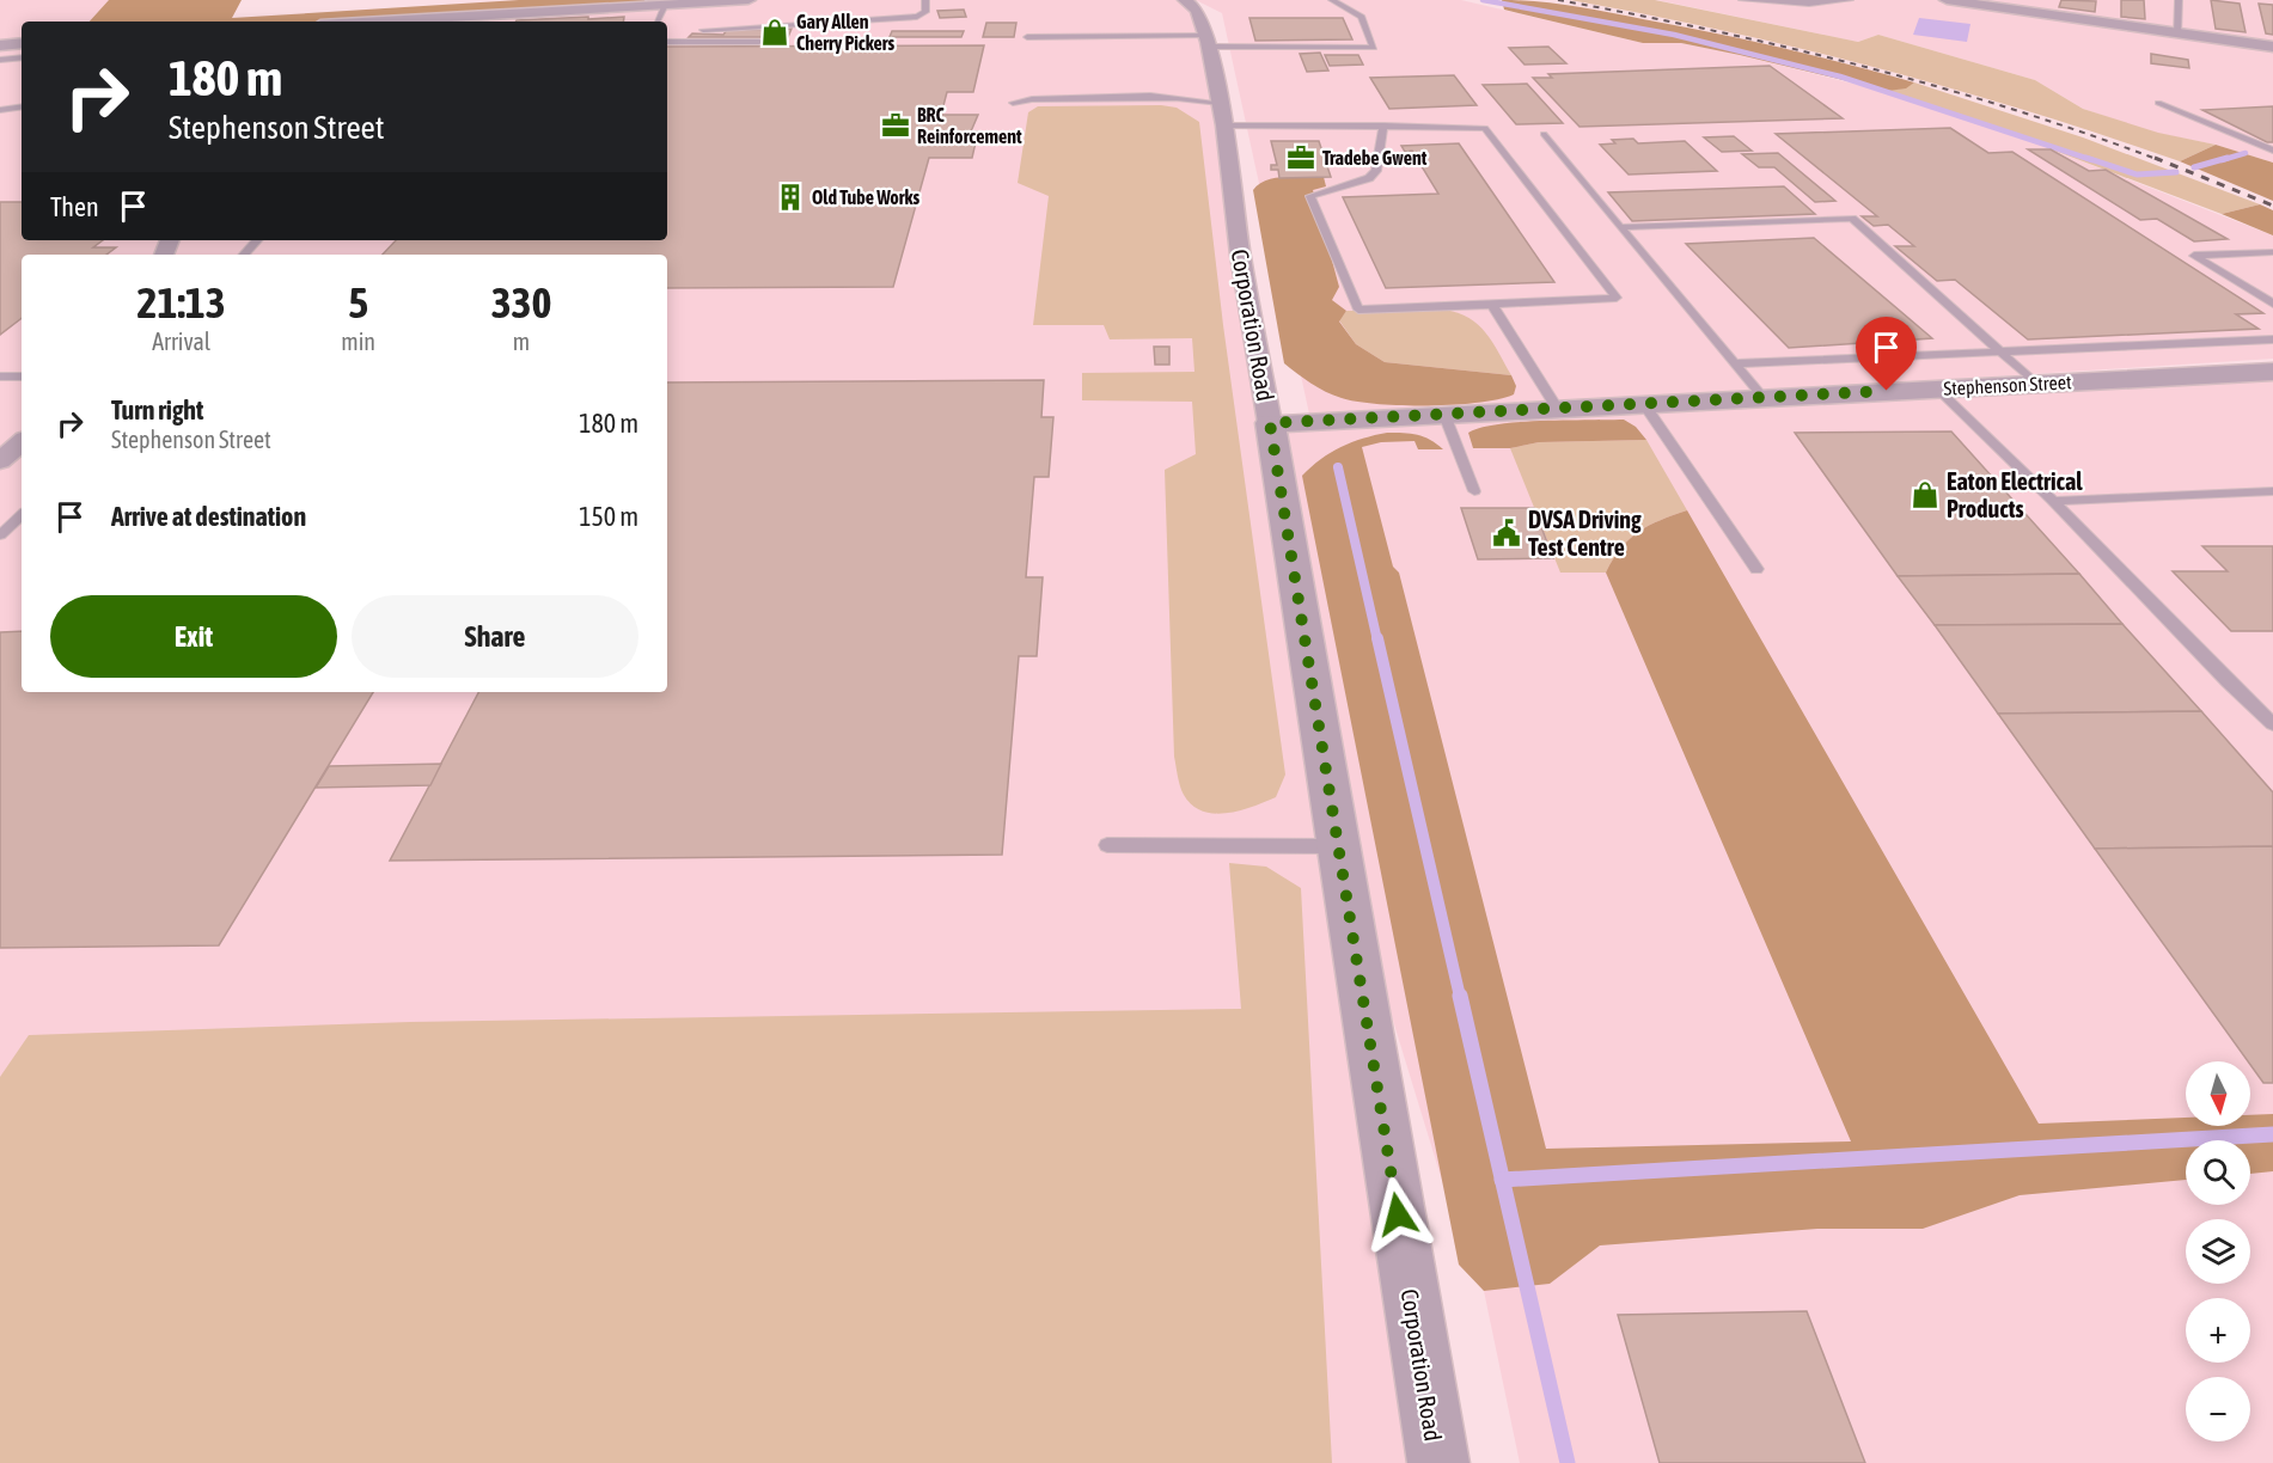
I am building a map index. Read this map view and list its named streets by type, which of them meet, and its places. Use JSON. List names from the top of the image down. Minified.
{"streets":{"street":["Corporation Road","Stephenson Street"]},"crossings":[["Corporation Road","Stephenson Street"]],"places":{"shop":["Gary Allen Cherry Pickers","Eaton Electrical Products"],"office":["BRC Reinforcement","Tradebe Gwent"],"building":["Old Tube Works"],"public building":["DVSA Driving Test Centre"]},"north":"bottom","page":{"turn":["180 m","Stephenson Street"],"then":"Then","eta":["21:13","Arrival","5","min","330","m"],"list":[{"name":"Turn right","note":"Stephenson Street","value":"180 m"},{"name":"Arrive at destination","value":"150 m"}],"buttons":["Exit","Share"],"map_buttons":["+","−"]}}
